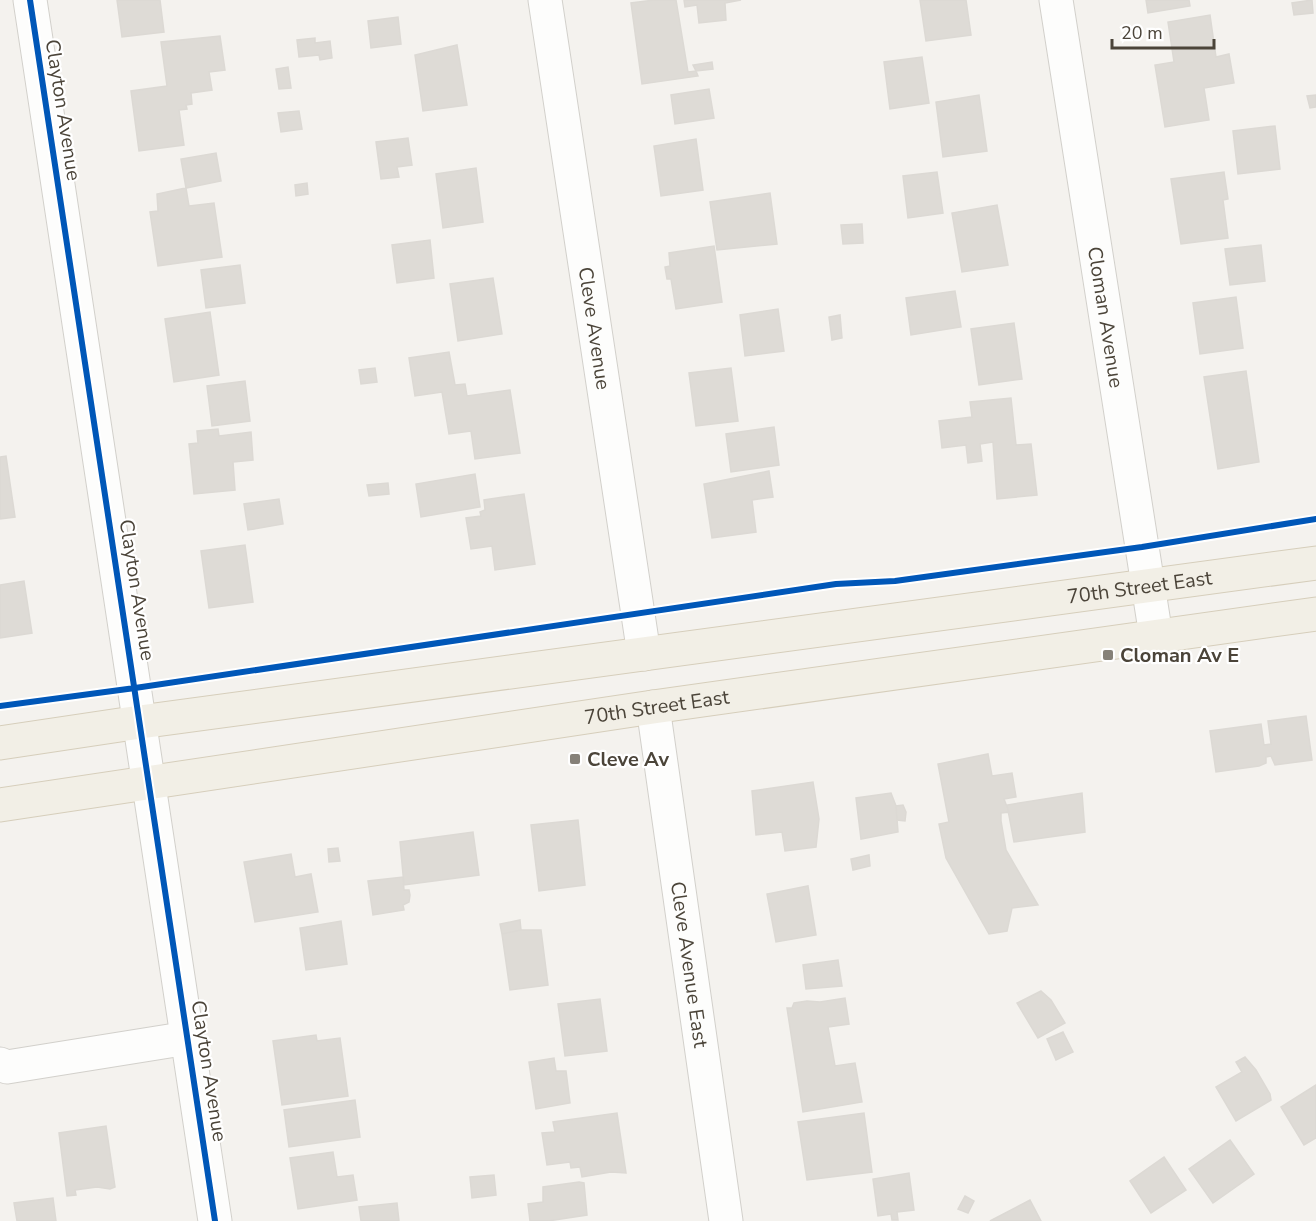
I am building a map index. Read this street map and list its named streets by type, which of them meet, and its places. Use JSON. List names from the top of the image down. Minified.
{"streets":{"main road":["70th Street East"],"street":["Clayton Avenue","Cloman Avenue","Cleve Avenue","Cleve Avenue East"]},"crossings":[["Clayton Avenue","70th Street East"],["Cloman Avenue","70th Street East"],["Cleve Avenue","70th Street East"],["70th Street East","Cleve Avenue East"]],"places":{"transit":["Cloman Av E","Cleve Av"]},"scale_bar":"20 m"}
